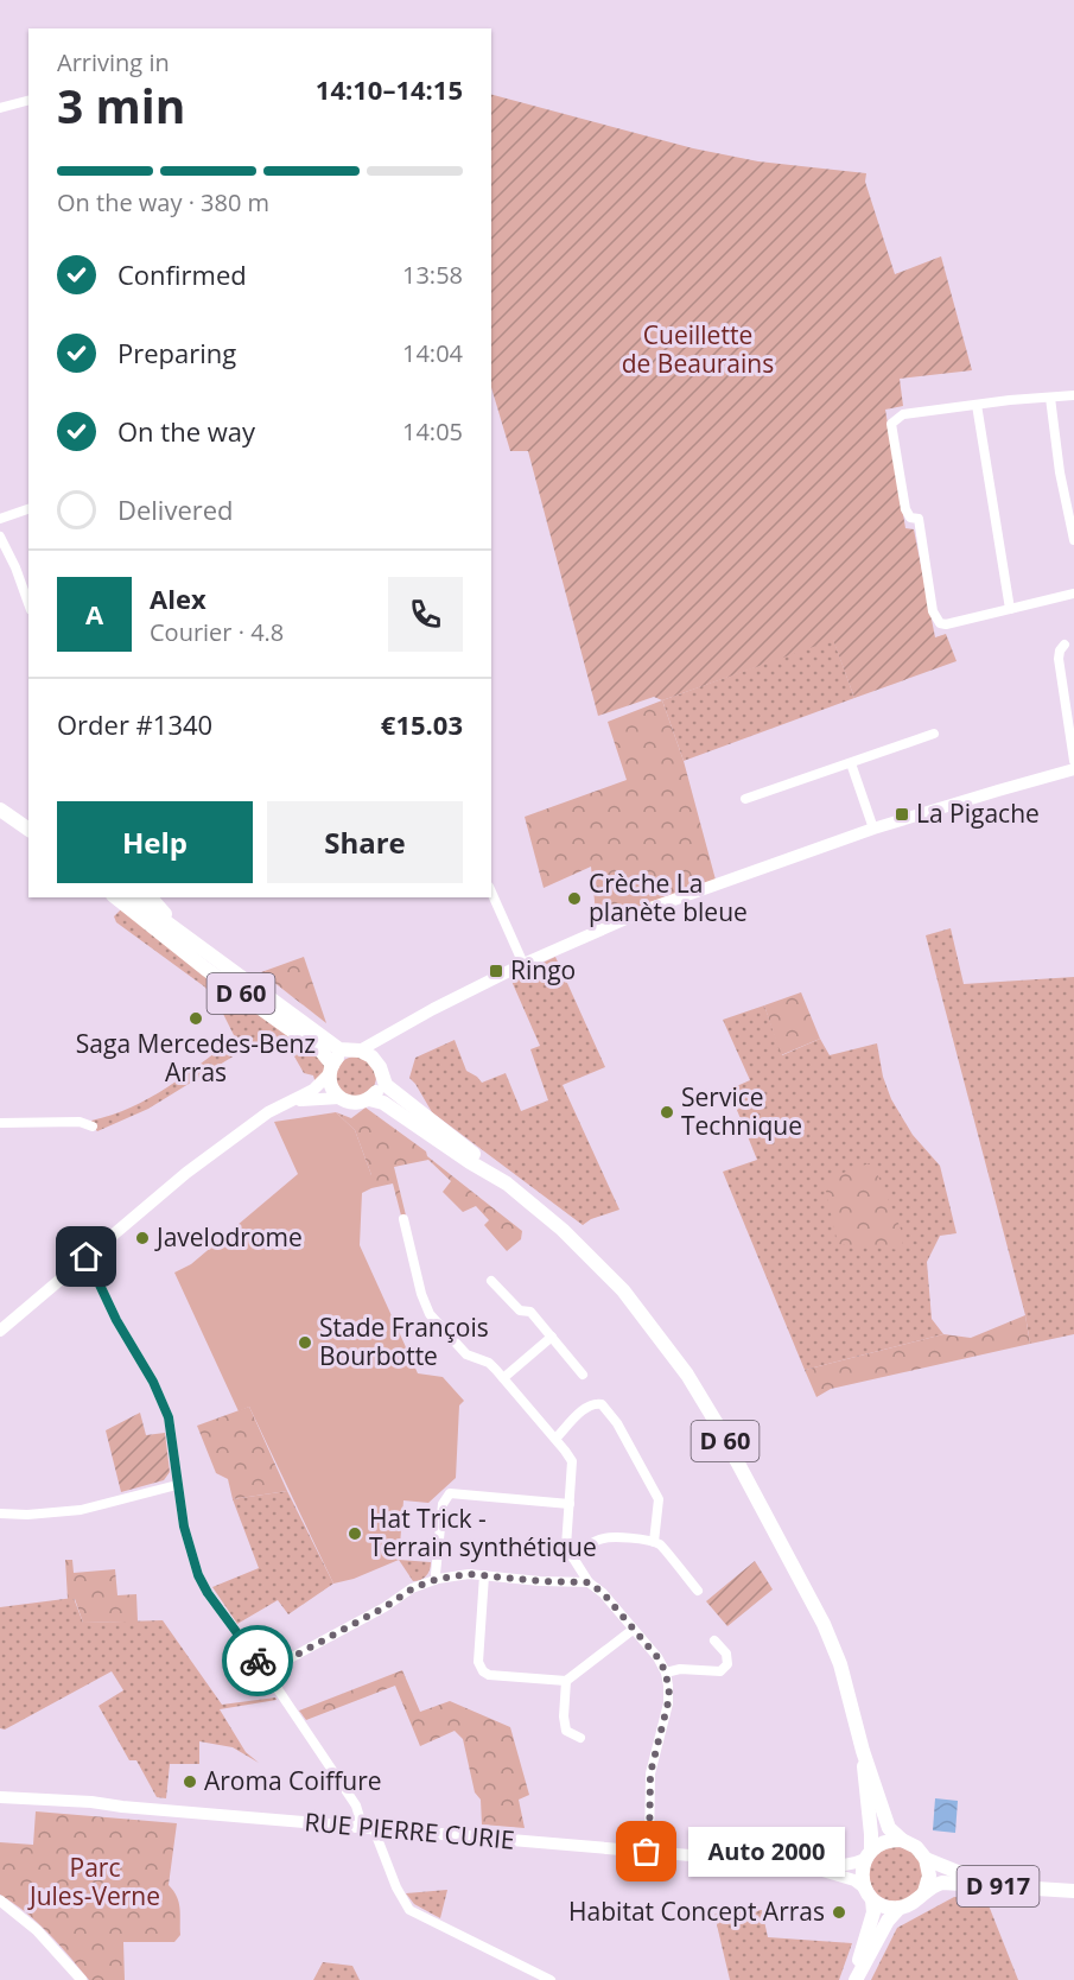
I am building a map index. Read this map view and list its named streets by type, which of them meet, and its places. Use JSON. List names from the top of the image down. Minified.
{"streets":{"main road":["D 60","RUE PIERRE CURIE","D 917"]},"crossings":[["D 60","RUE PIERRE CURIE"],["D 60","D 917"],["RUE PIERRE CURIE","D 917"]],"parks":["Cueillette de Beaurains","Parc Jules-Verne"],"places":{"transit":["La Pigache","Ringo"],"other":["Crèche La planète bleue","Saga Mercedes-Benz Arras","Service Technique","Javelodrome","Stade François Bourbotte","Hat Trick - Terrain synthétique","Aroma Coiffure","Auto 2000","Habitat Concept Arras"]},"page":{"heading":["3 min","Arriving in","14:10–14:15"],"panel":["Alex","Courier · 4.8","Order #1340","€15.03"],"bar":"On the way · 380 m","list":[["Confirmed","13:58"],["Preparing","14:04"],["On the way","14:05"],"Delivered"],"round":"A","buttons":["Help","Share"],"bubble":"Auto 2000"}}
